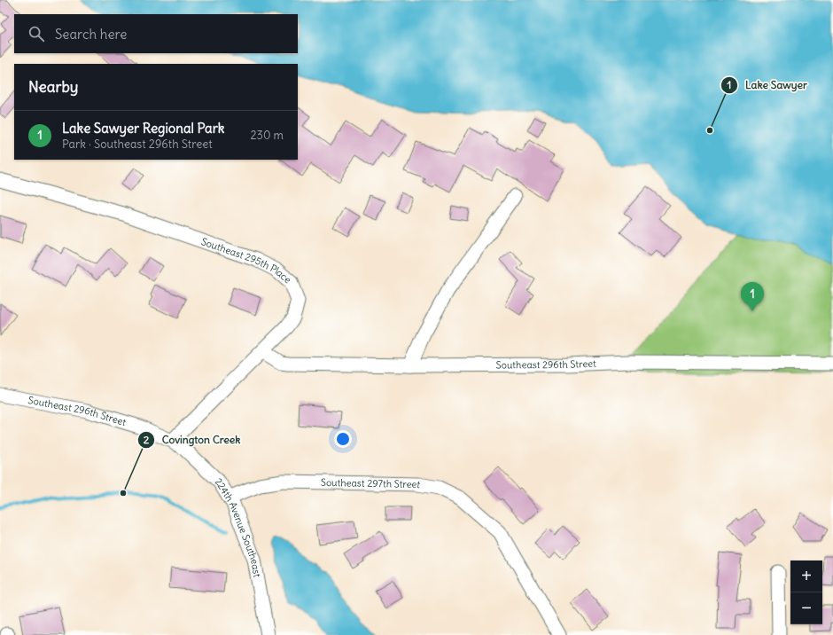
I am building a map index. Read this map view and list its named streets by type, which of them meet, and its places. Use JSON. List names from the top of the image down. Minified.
{"streets":{"street":["Southeast 295th Place","Southeast 296th Street","Southeast 297th Street","224th Avenue Southeast"]},"crossings":[["Southeast 295th Place","Southeast 296th Street"],["Southeast 295th Place","224th Avenue Southeast"],["Southeast 296th Street","224th Avenue Southeast"],["Southeast 297th Street","224th Avenue Southeast"]],"places":["Lake Sawyer","Covington Creek"],"page":{"search":"Search here","heading":"Nearby","list":[{"mark":"1","name":"Lake Sawyer Regional Park","note":"Park · Southeast 296th Street","value":"230 m"}],"pins":"1","map_buttons":["+","−"]}}
